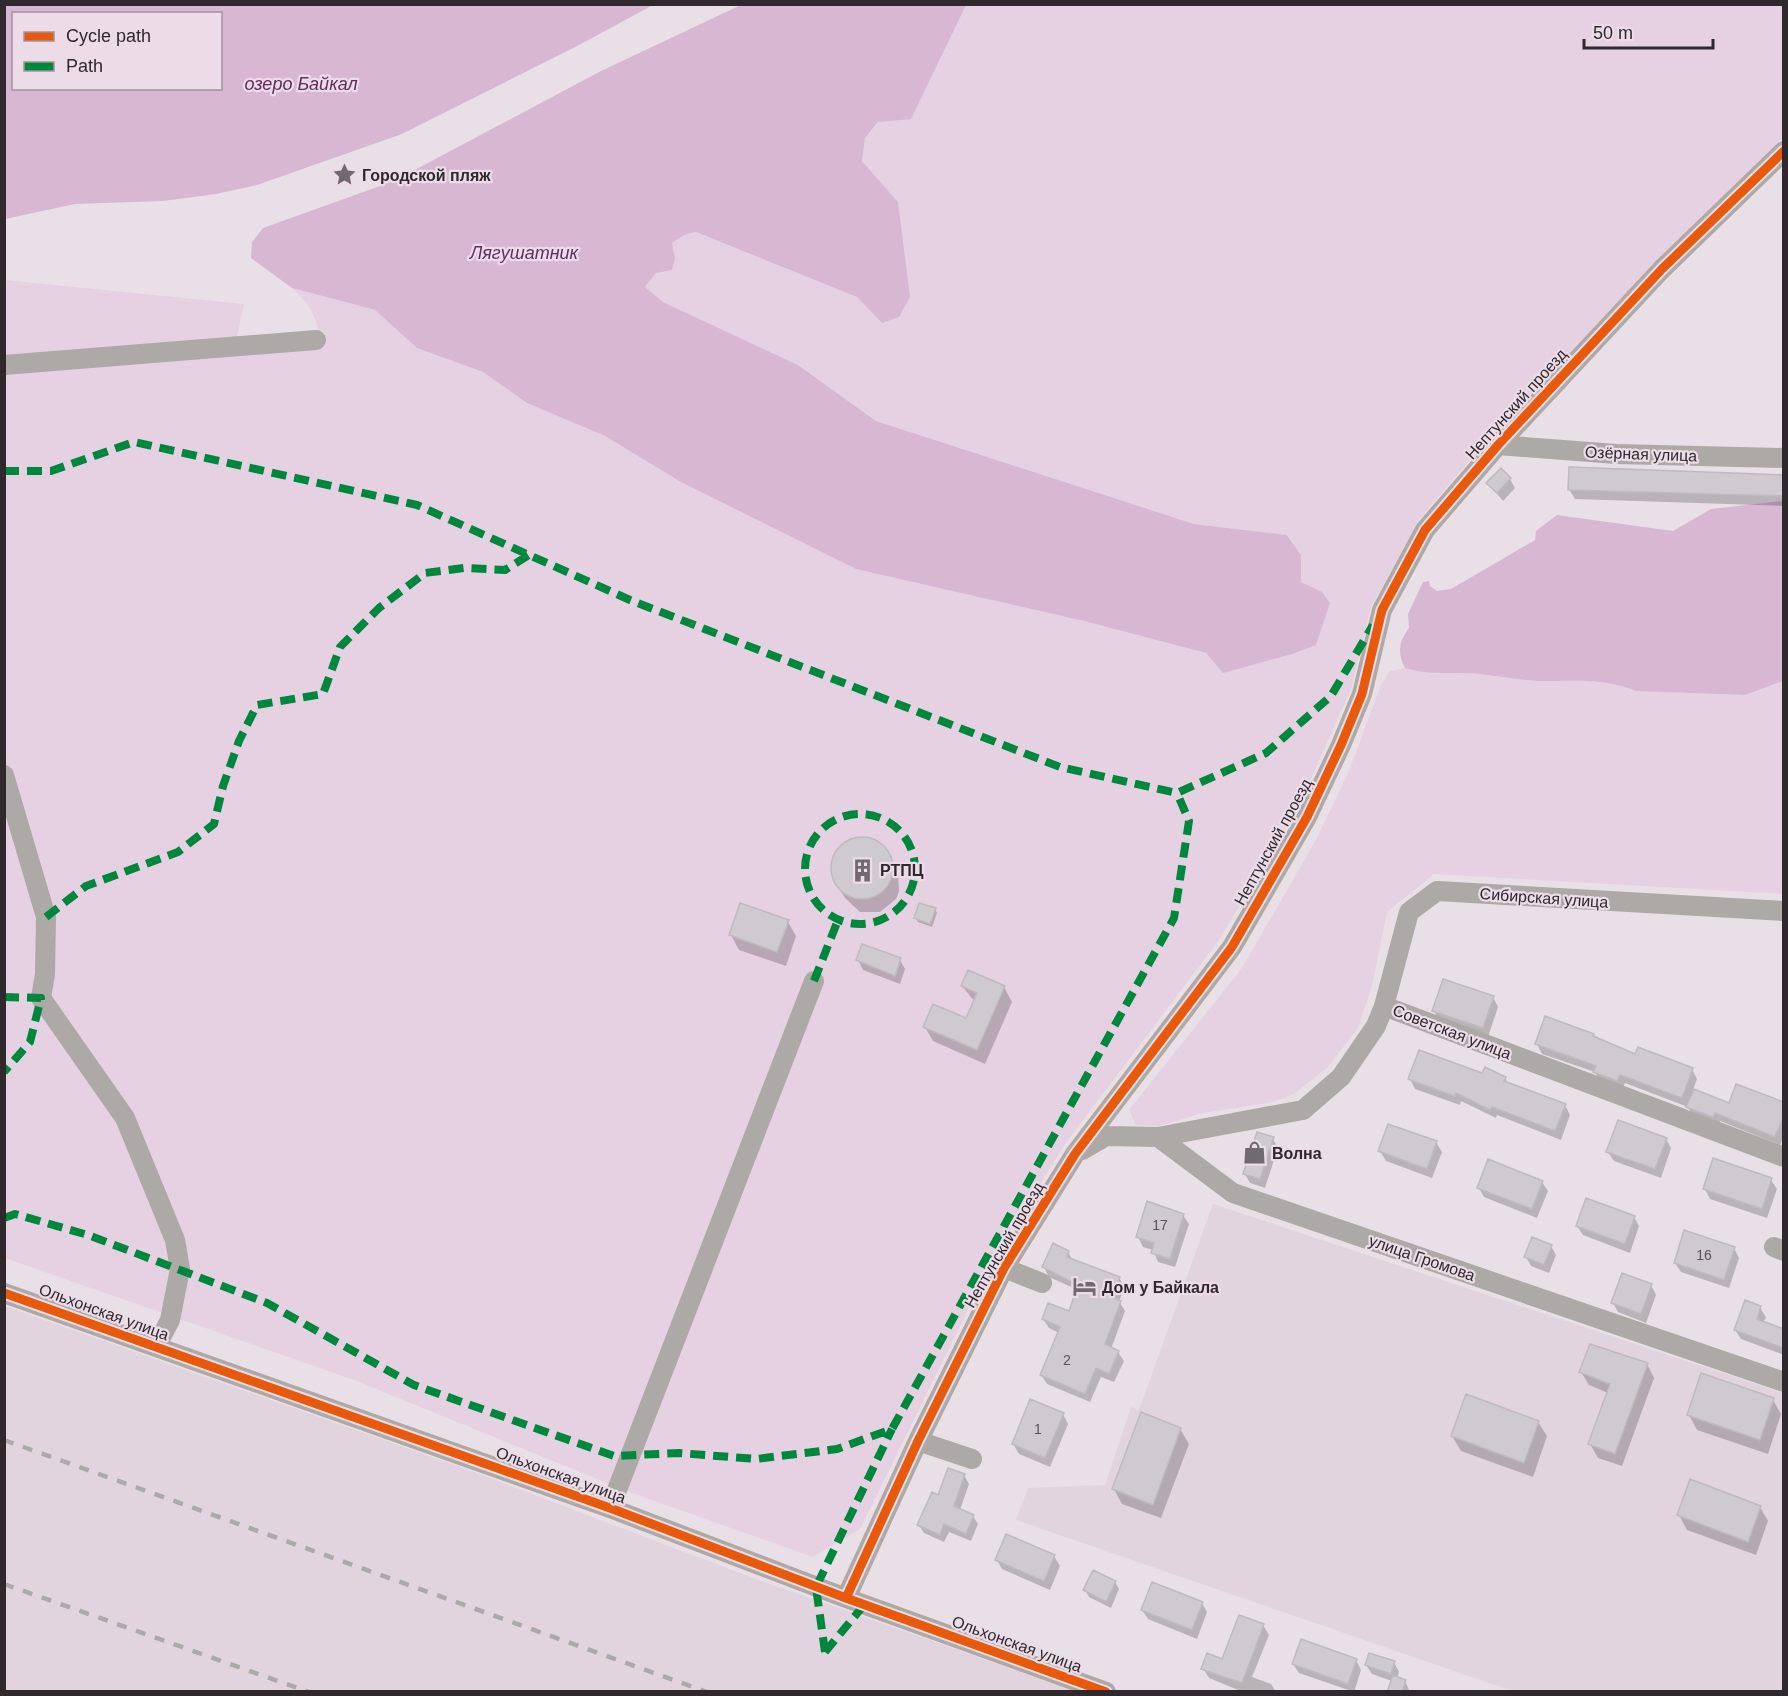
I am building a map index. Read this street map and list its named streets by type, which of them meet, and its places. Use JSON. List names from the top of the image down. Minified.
{"streets":{"street":["Нептунский проезд","Озёрная улица","Сибирская улица","Советская улица","улица Громова","Ольхонская улица"]},"crossings":[["Нептунский проезд","Озёрная улица"],["Нептунский проезд","Ольхонская улица"],["Сибирская улица","Советская улица"],["Советская улица","улица Громова"]],"water":["озеро Байкал","Лягушатник"],"places":{"place":["Городской пляж"],"building":["РТПЦ"],"shop":["Волна"],"hotel":["Дом у Байкала"]},"house_numbers":["17","16","2","1"],"legend":["Cycle path","Path"],"scale_bar":"50 m"}
